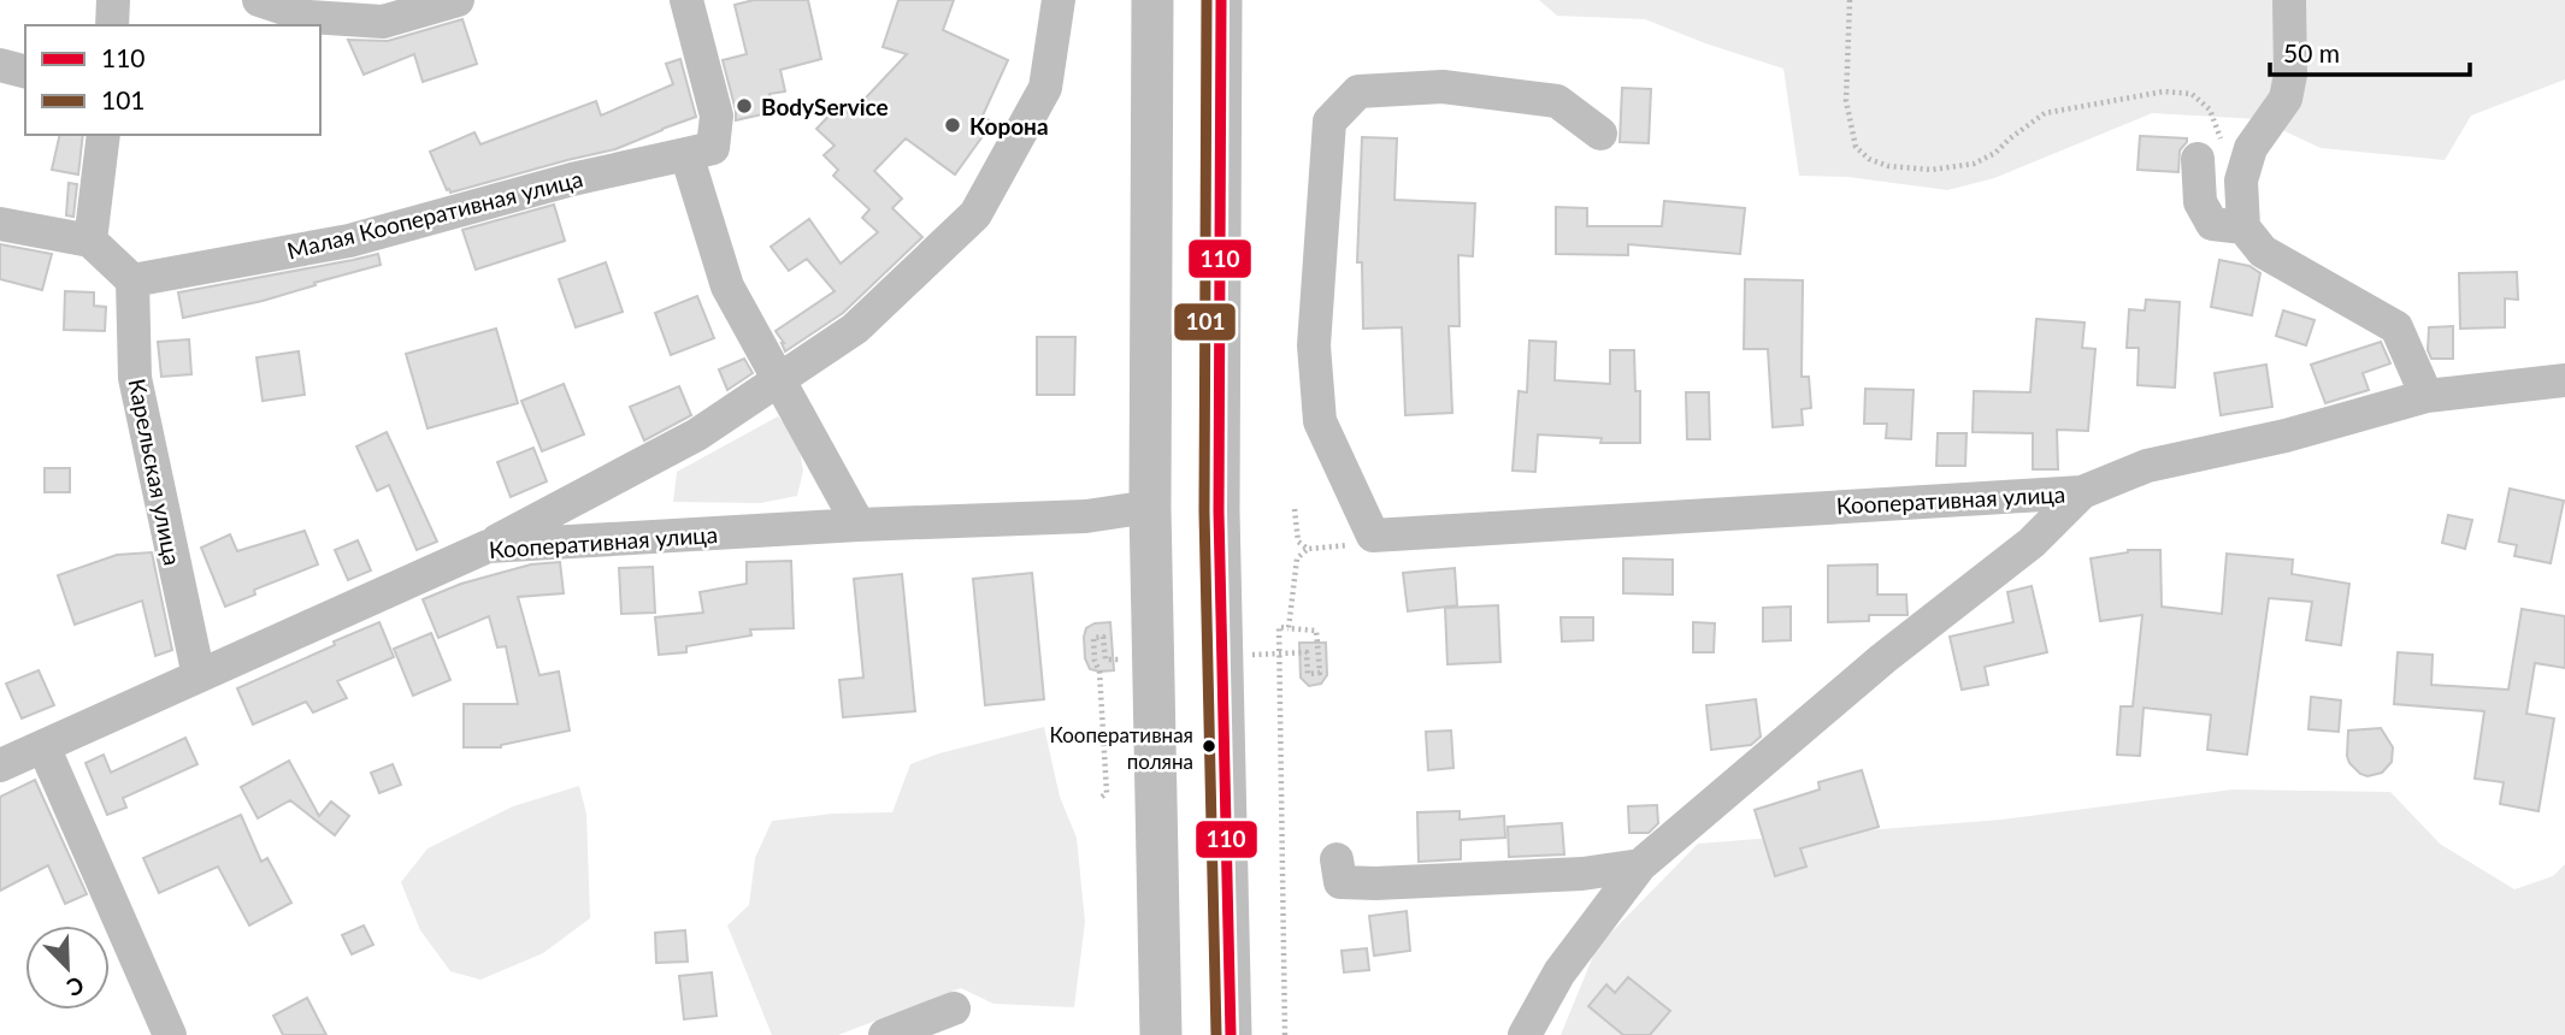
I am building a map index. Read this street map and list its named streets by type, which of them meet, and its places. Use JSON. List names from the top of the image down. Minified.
{"streets":{"street":["Малая Кооперативная улица","Карельская улица","Кооперативная улица"]},"crossings":[["Малая Кооперативная улица","Карельская улица"],["Карельская улица","Кооперативная улица"]],"places":["BodyService","Корона","Кооперативная поляна"],"lines":["transit line 110","transit line 101"],"legend":["110","101"],"scale_bar":"50 m","north":"bottom right"}
